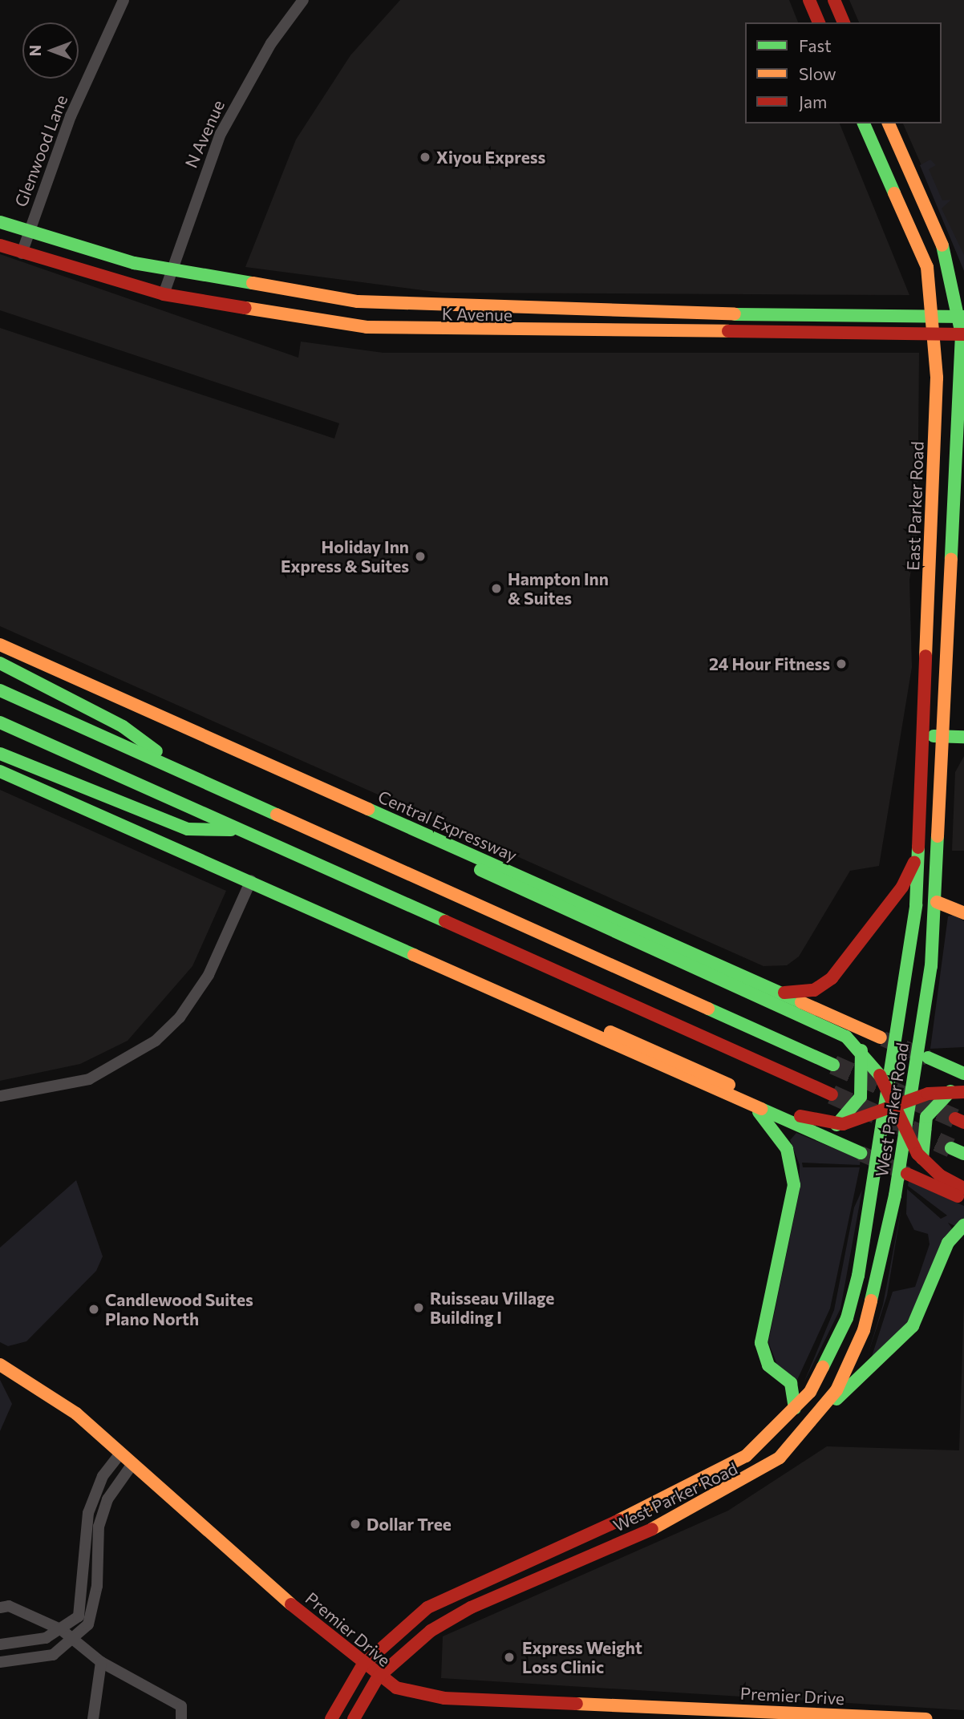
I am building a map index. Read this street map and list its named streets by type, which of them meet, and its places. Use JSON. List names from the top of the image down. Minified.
{"streets":{"main road":["K Avenue","East Parker Road","Central Expressway","West Parker Road","Premier Drive"],"street":["N Avenue","Glenwood Lane"]},"crossings":[["N Avenue","K Avenue"],["Glenwood Lane","K Avenue"],["K Avenue","East Parker Road"],["East Parker Road","West Parker Road"],["West Parker Road","Premier Drive"]],"places":["Xiyou Express","Holiday Inn Express & Suites","Hampton Inn & Suites","24 Hour Fitness","Ruisseau Village Building I","Candlewood Suites Plano North","Dollar Tree","Express Weight Loss Clinic"],"legend":["Fast","Slow","Jam"],"north":"left"}
